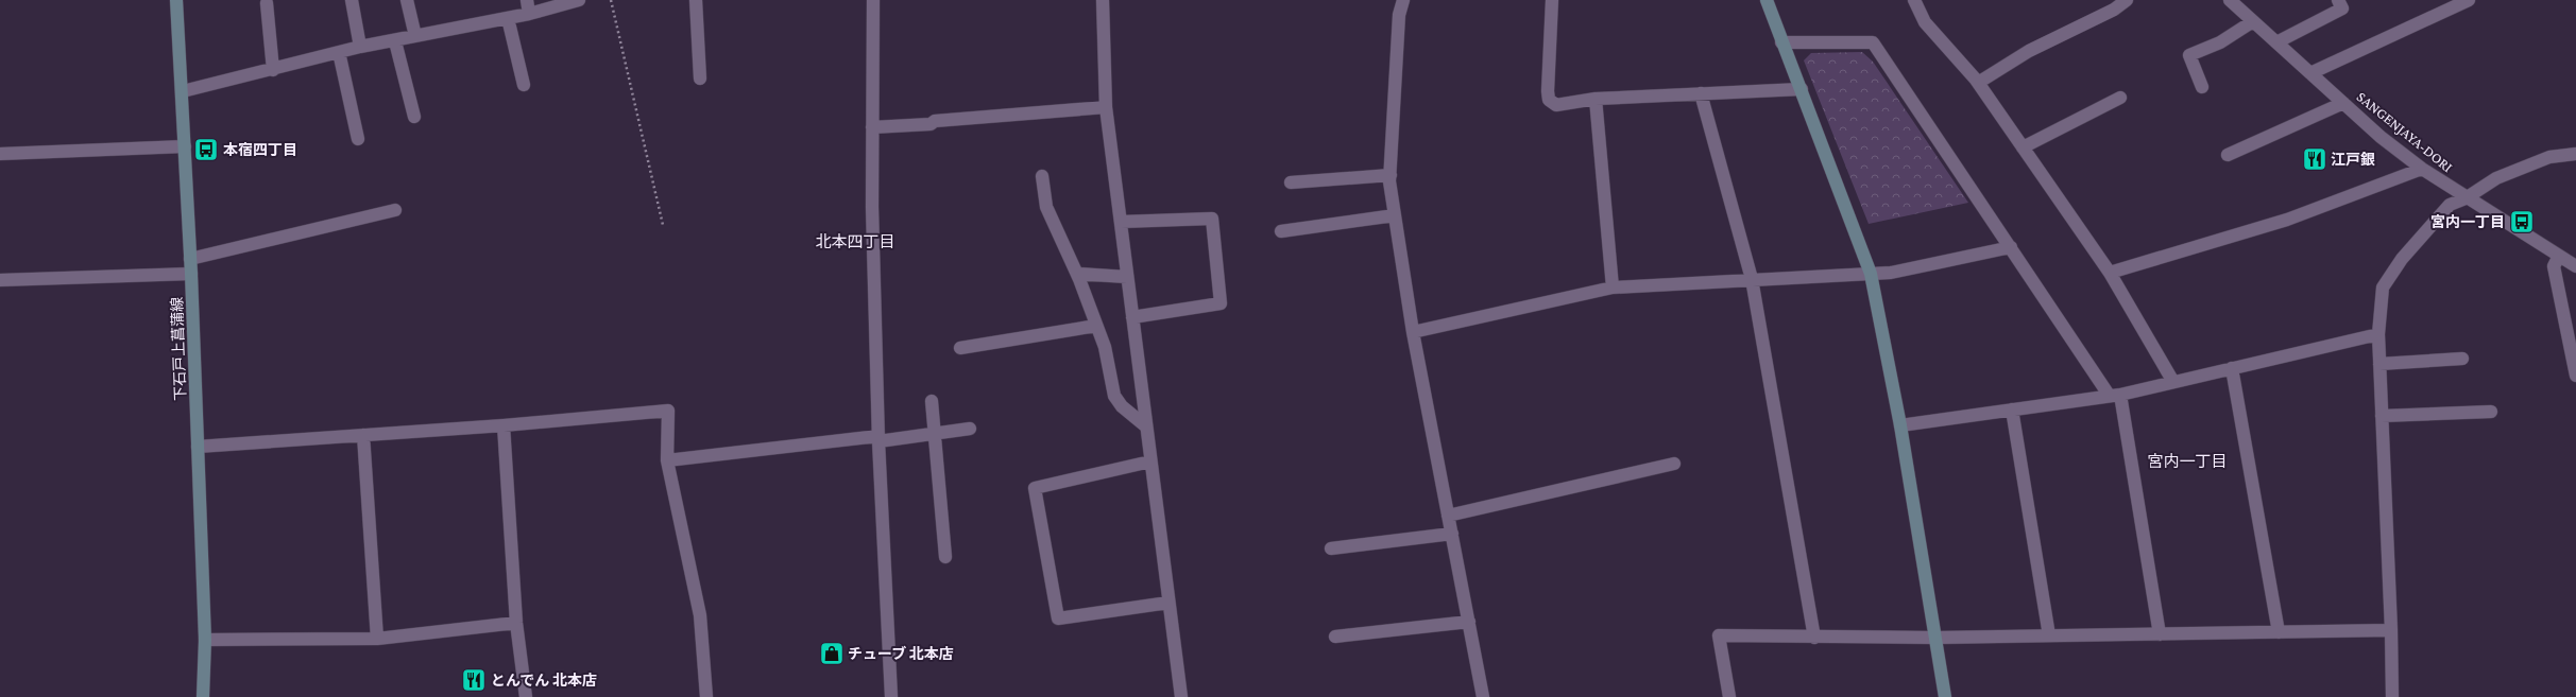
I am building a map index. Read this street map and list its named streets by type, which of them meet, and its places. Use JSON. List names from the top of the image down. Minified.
{"streets":{"street":["SANGENJAYA-DORI","下石戸上菖蒲線"]},"districts":["北本四丁目","宮内一丁目"],"places":{"bus stop":["本宿四丁目","宮内一丁目"],"restaurant":["江戸銀","とんでん 北本店"],"shop":["チューブ 北本店"]}}
